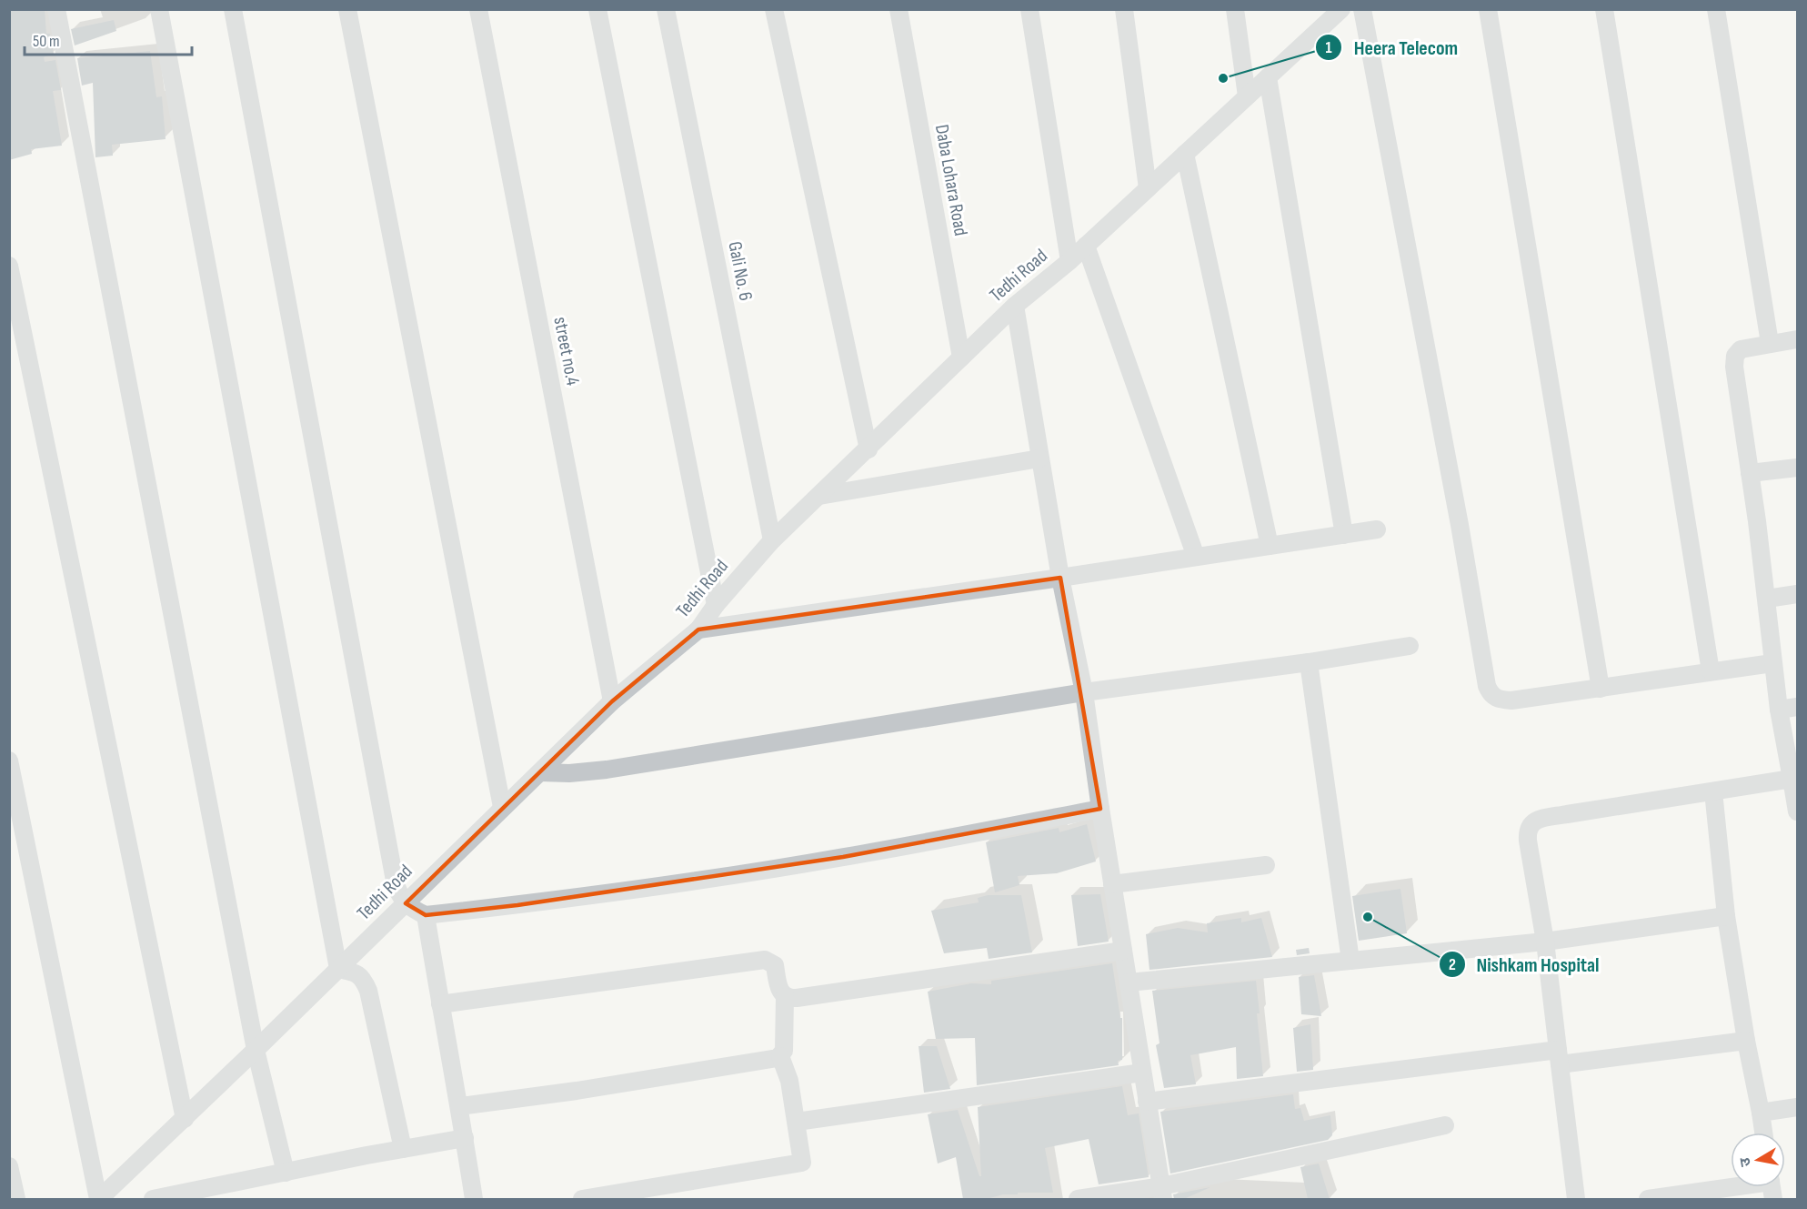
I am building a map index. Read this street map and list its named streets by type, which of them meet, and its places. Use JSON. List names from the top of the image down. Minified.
{"streets":{"street":["Daba Lohara Road","Gali No. 6","Tedhi Road","street no.4"]},"crossings":[["Daba Lohara Road","Tedhi Road"],["Gali No. 6","Tedhi Road"],["Tedhi Road","street no.4"]],"places":["Heera Telecom","Nishkam Hospital"],"scale_bar":"50 m","north":"left"}
